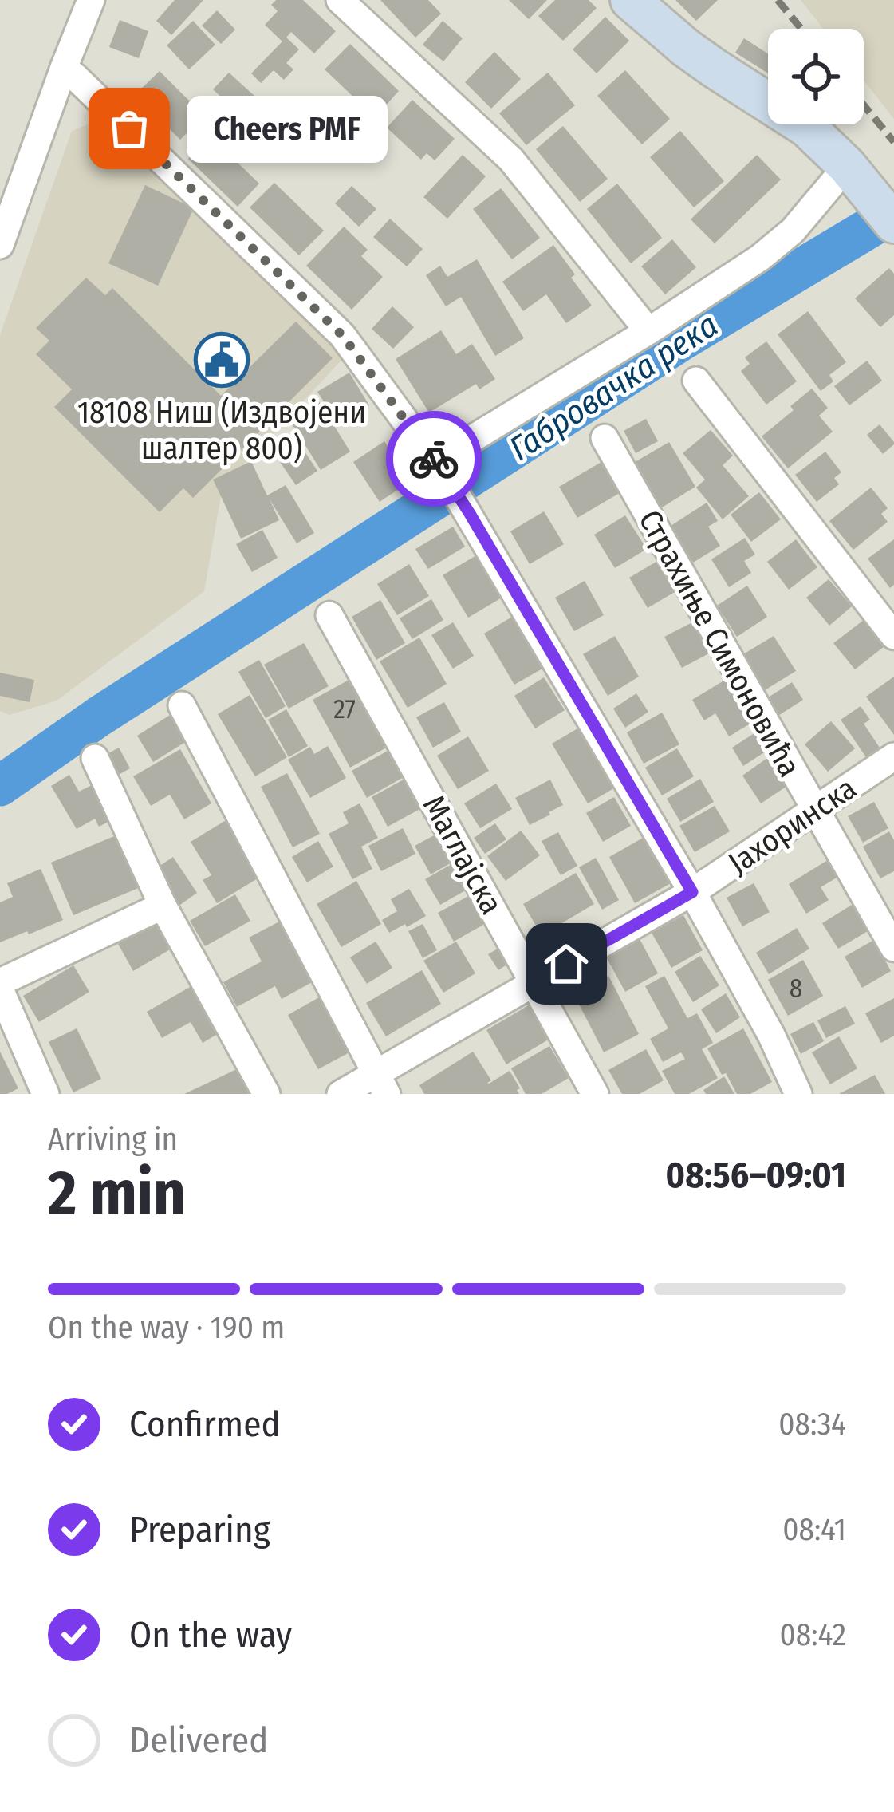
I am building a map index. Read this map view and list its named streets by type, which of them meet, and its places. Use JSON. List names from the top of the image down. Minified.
{"streets":{"street":["Страхиње Симоновића","Јахоринска","Маглајска"]},"crossings":[["Страхиње Симоновића","Јахоринска"],["Јахоринска","Маглајска"]],"water":["Габровачка река"],"places":{"other":["Cheers PMF"],"public building":["18108 Ниш (Издвојени шалтер 800)"]},"house_numbers":["27","8"],"page":{"bubble":"Cheers PMF","heading":["2 min","Arriving in","08:56–09:01"],"bar":"On the way · 190 m","list":[["Confirmed","08:34"],["Preparing","08:41"],["On the way","08:42"],"Delivered"]}}
